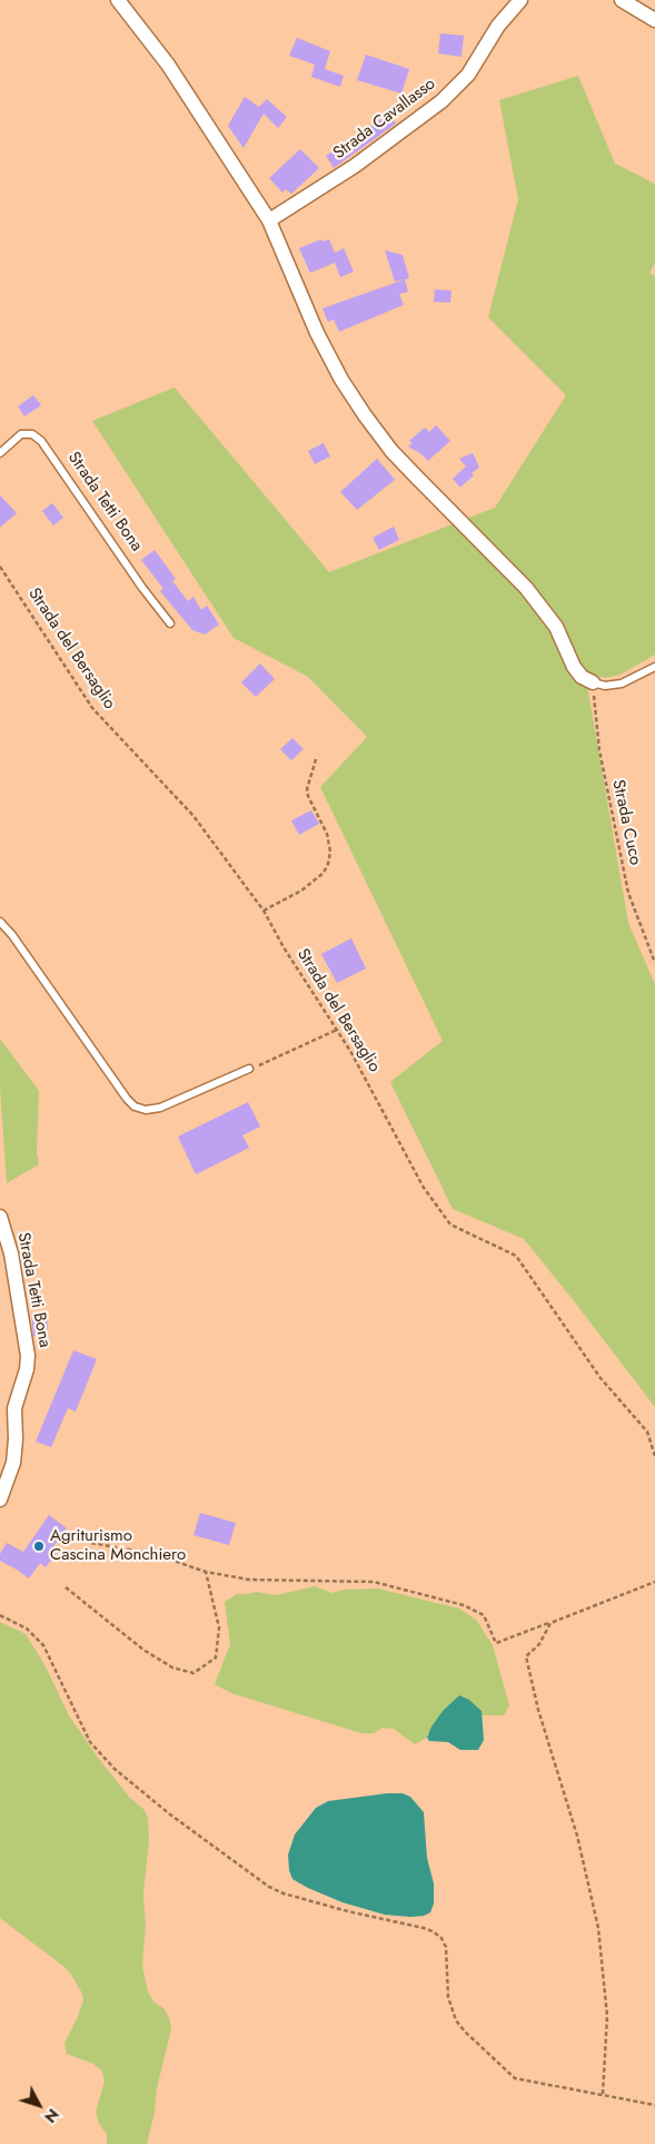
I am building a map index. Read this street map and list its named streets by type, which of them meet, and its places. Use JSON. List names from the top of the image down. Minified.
{"streets":{"street":["Strada Cavallasso","Strada Tetti Bona"],"path":["Strada del Bersaglio","Strada Cuco"]},"places":["Agriturismo Cascina Monchiero"],"north":"bottom right"}
